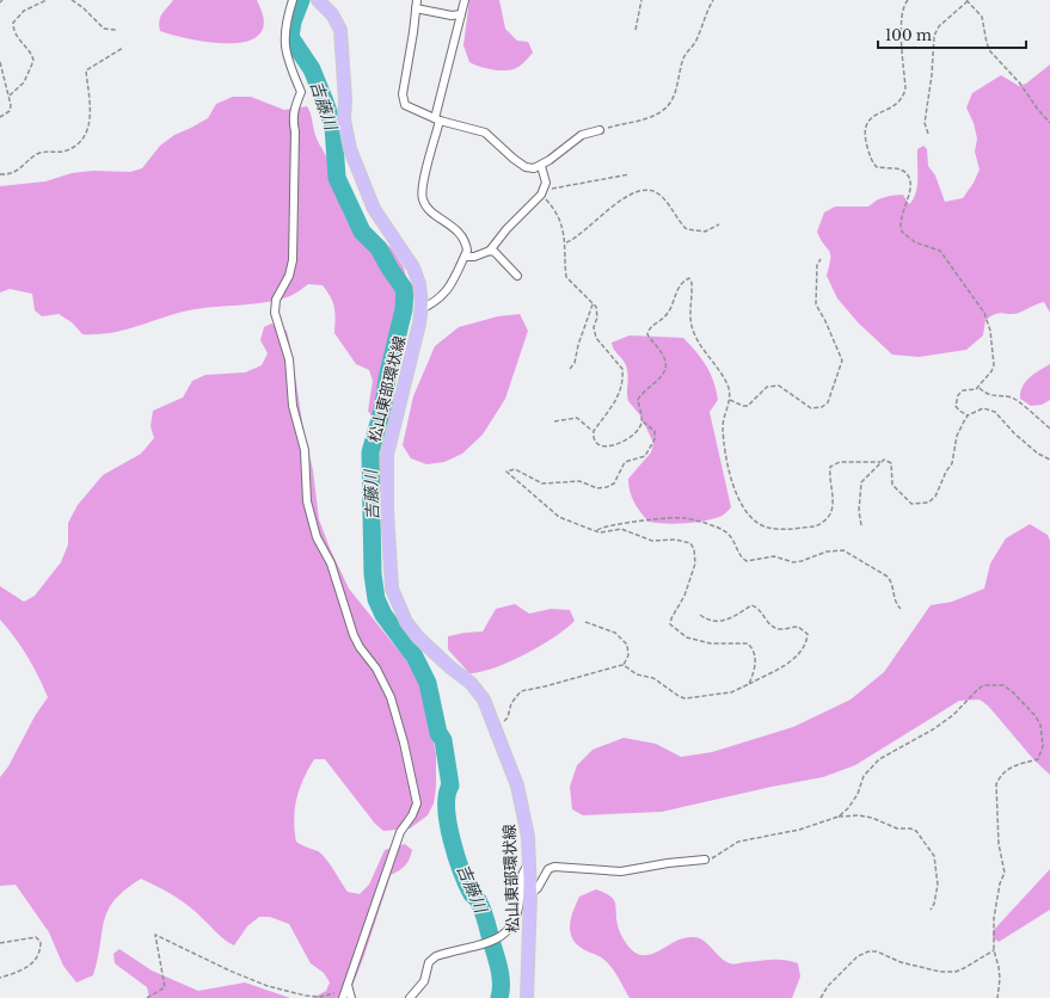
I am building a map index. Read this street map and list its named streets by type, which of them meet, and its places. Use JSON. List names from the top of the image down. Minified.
{"streets":{"main road":["松山東部環状線"]},"water":["吉藤川"],"scale_bar":"100 m"}
